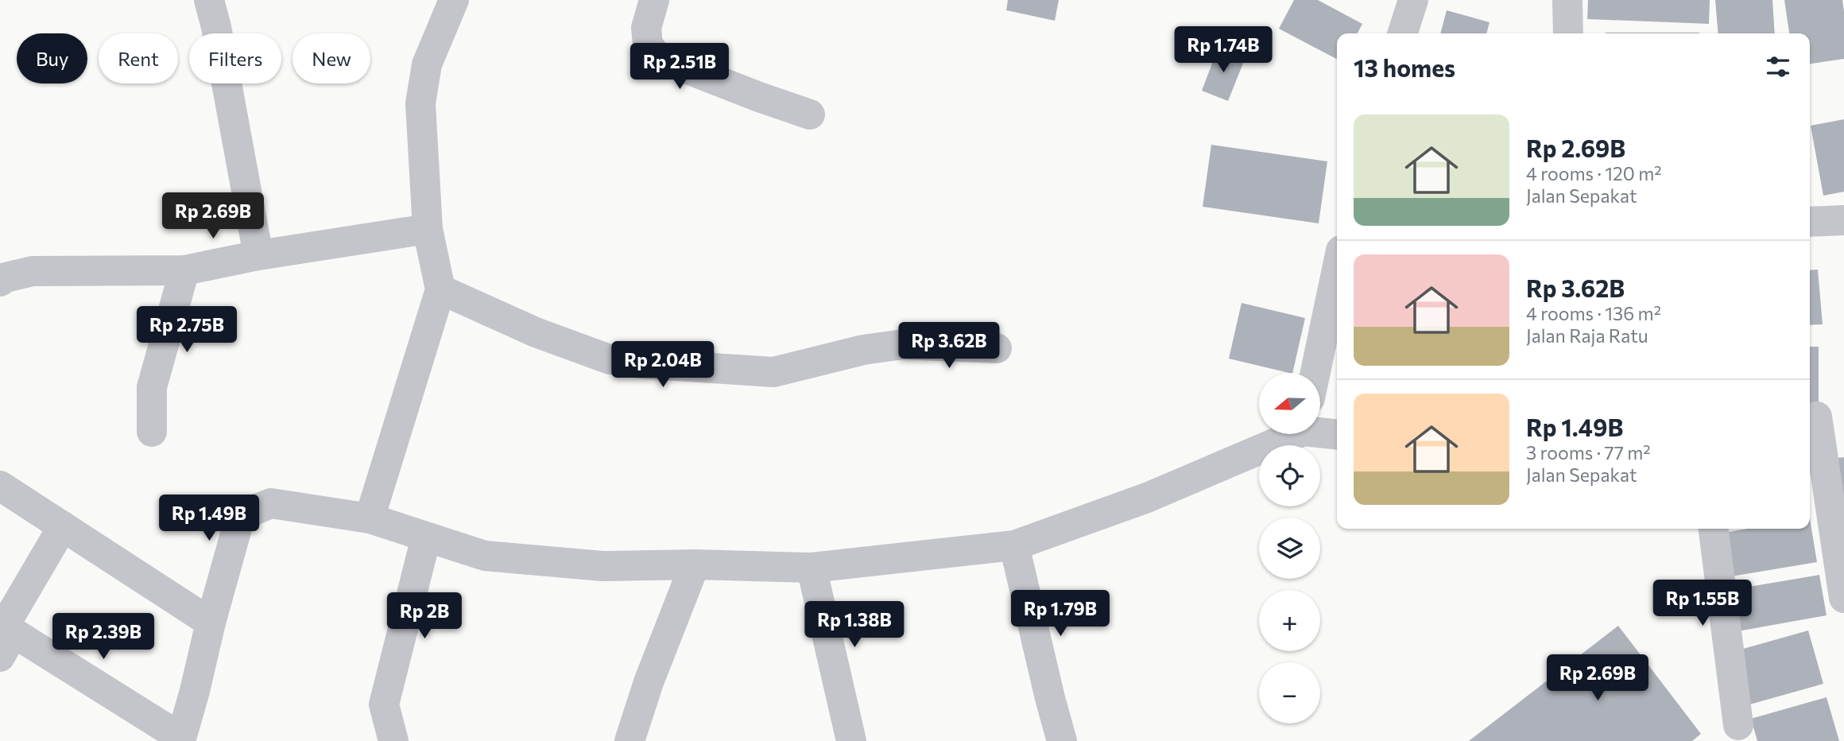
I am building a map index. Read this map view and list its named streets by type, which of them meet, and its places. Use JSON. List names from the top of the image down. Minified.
{"north":"left","page":{"price":["Rp 1.74B","Rp 2.51B","Rp 2.69B","Rp 2.75B","Rp 3.62B","Rp 2.04B","Rp 1.49B","Rp 1.55B","Rp 1.79B","Rp 2B","Rp 1.38B","Rp 2.39B","Rp 2.69B"],"chip":["Buy","Rent","Filters","New"],"heading":"13 homes","list":[{"name":"Rp 2.69B","note":"4 rooms · 120 m² · Jalan Sepakat"},{"name":"Rp 3.62B","note":"4 rooms · 136 m² · Jalan Raja Ratu"},{"name":"Rp 1.49B","note":"3 rooms · 77 m² · Jalan Sepakat"}],"map_buttons":["+","−"]}}
